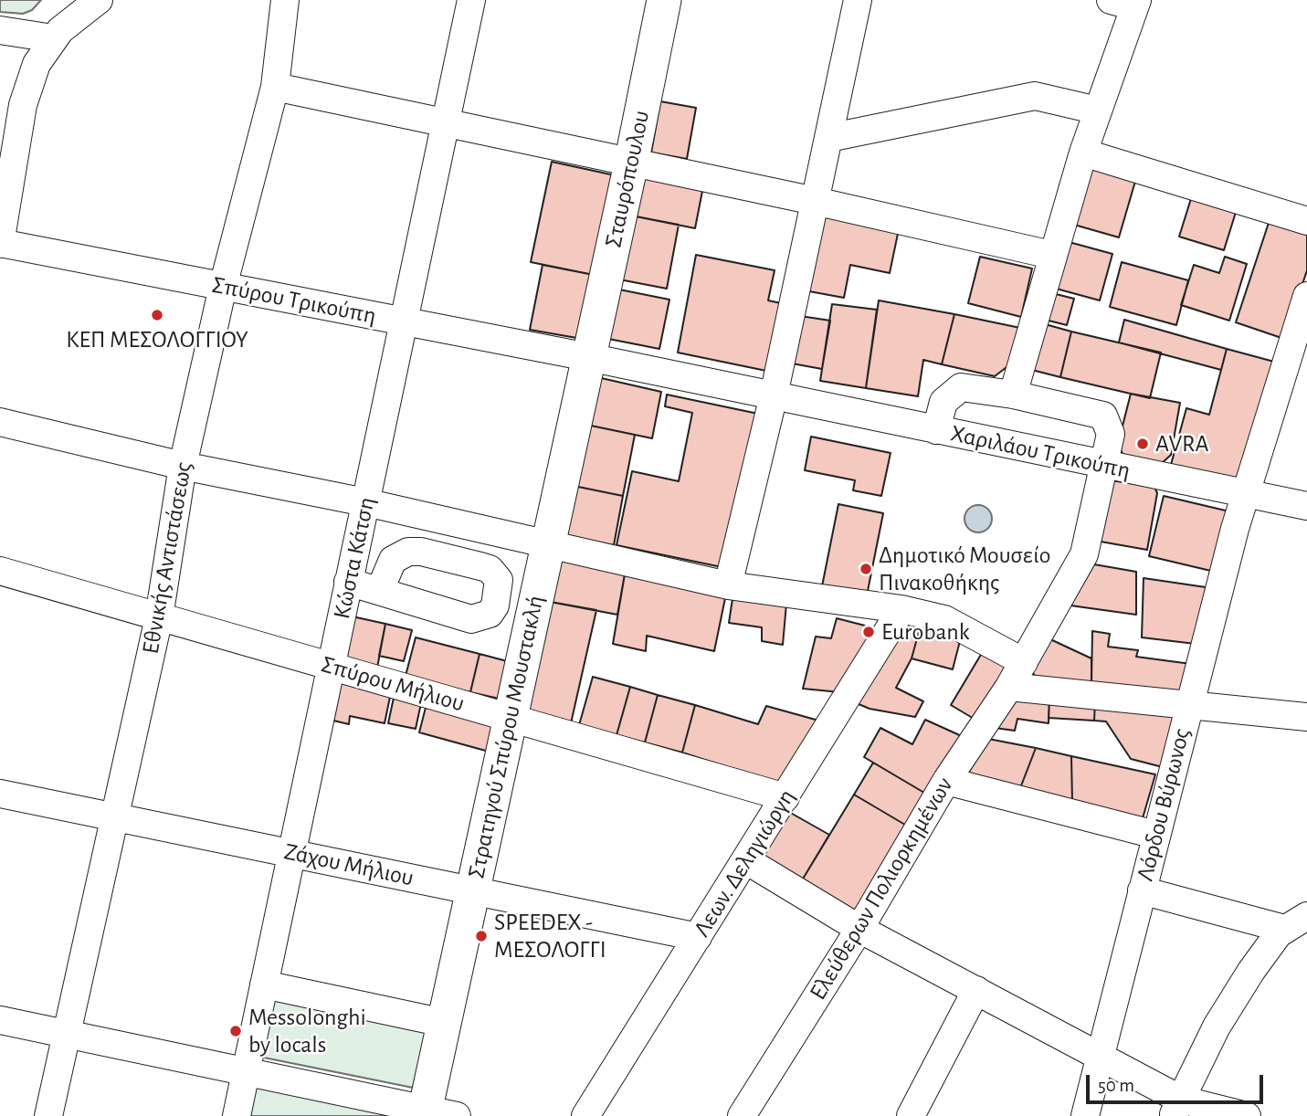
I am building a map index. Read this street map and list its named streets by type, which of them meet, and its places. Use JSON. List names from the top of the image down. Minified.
{"streets":{"main road":["Σταυρόπουλου","Στρατηγού Σπύρου Μουστακλή"],"street":["Σπύρου Τρικούπη","Χαριλάου Τρικούπη","Εθνικής Αντιστάσεως","Κώστα Κάτση","Σπύρου Μήλιου","Λόρδου Βύρωνος","Λεων. Δεληγιώργη","Ζάχου Μήλιου","Ελεύθερων Πολιορκημένων"]},"crossings":[["Σταυρόπουλου","Σπύρου Τρικούπη"],["Σταυρόπουλου","Στρατηγού Σπύρου Μουστακλή"],["Σπύρου Τρικούπη","Χαριλάου Τρικούπη"],["Σπύρου Τρικούπη","Εθνικής Αντιστάσεως"],["Σπύρου Τρικούπη","Κώστα Κάτση"],["Σπύρου Τρικούπη","Στρατηγού Σπύρου Μουστακλή"],["Χαριλάου Τρικούπη","Λόρδου Βύρωνος"],["Χαριλάου Τρικούπη","Ελεύθερων Πολιορκημένων"],["Εθνικής Αντιστάσεως","Σπύρου Μήλιου"],["Εθνικής Αντιστάσεως","Ζάχου Μήλιου"],["Κώστα Κάτση","Σπύρου Μήλιου"],["Κώστα Κάτση","Ζάχου Μήλιου"],["Σπύρου Μήλιου","Στρατηγού Σπύρου Μουστακλή"],["Σπύρου Μήλιου","Λεων. Δεληγιώργη"],["Στρατηγού Σπύρου Μουστακλή","Ζάχου Μήλιου"],["Λεων. Δεληγιώργη","Ζάχου Μήλιου"]],"places":["ΚΕΠ ΜΕΣΟΛΟΓΓΙΟΥ","AVRA","Δημοτικό Μουσείο Πινακοθήκης","Eurobank","SPEEDEX - ΜΕΣΟΛΟΓΓΙ","Messolonghi by locals"],"scale_bar":"50 m"}
